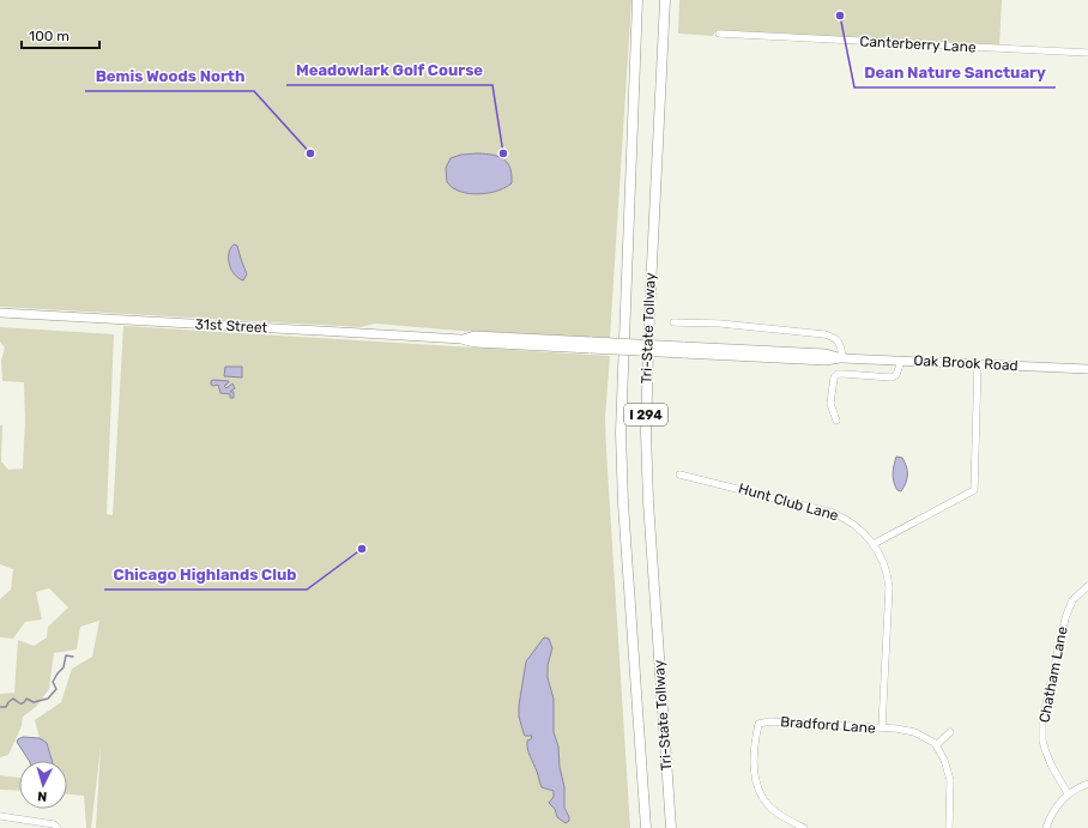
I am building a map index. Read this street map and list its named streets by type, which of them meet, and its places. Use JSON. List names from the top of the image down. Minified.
{"streets":{"highway":["Tri-State Tollway","I 294"],"main road":["31st Street","Oak Brook Road"],"street":["Canterberry Lane","Hunt Club Lane","Chatham Lane","Bradford Lane"]},"crossings":[["31st Street","Oak Brook Road"],["Hunt Club Lane","Bradford Lane"]],"places":["Dean Nature Sanctuary","Bemis Woods North","Meadowlark Golf Course","Chicago Highlands Club"],"scale_bar":"100 m","north":"bottom"}
